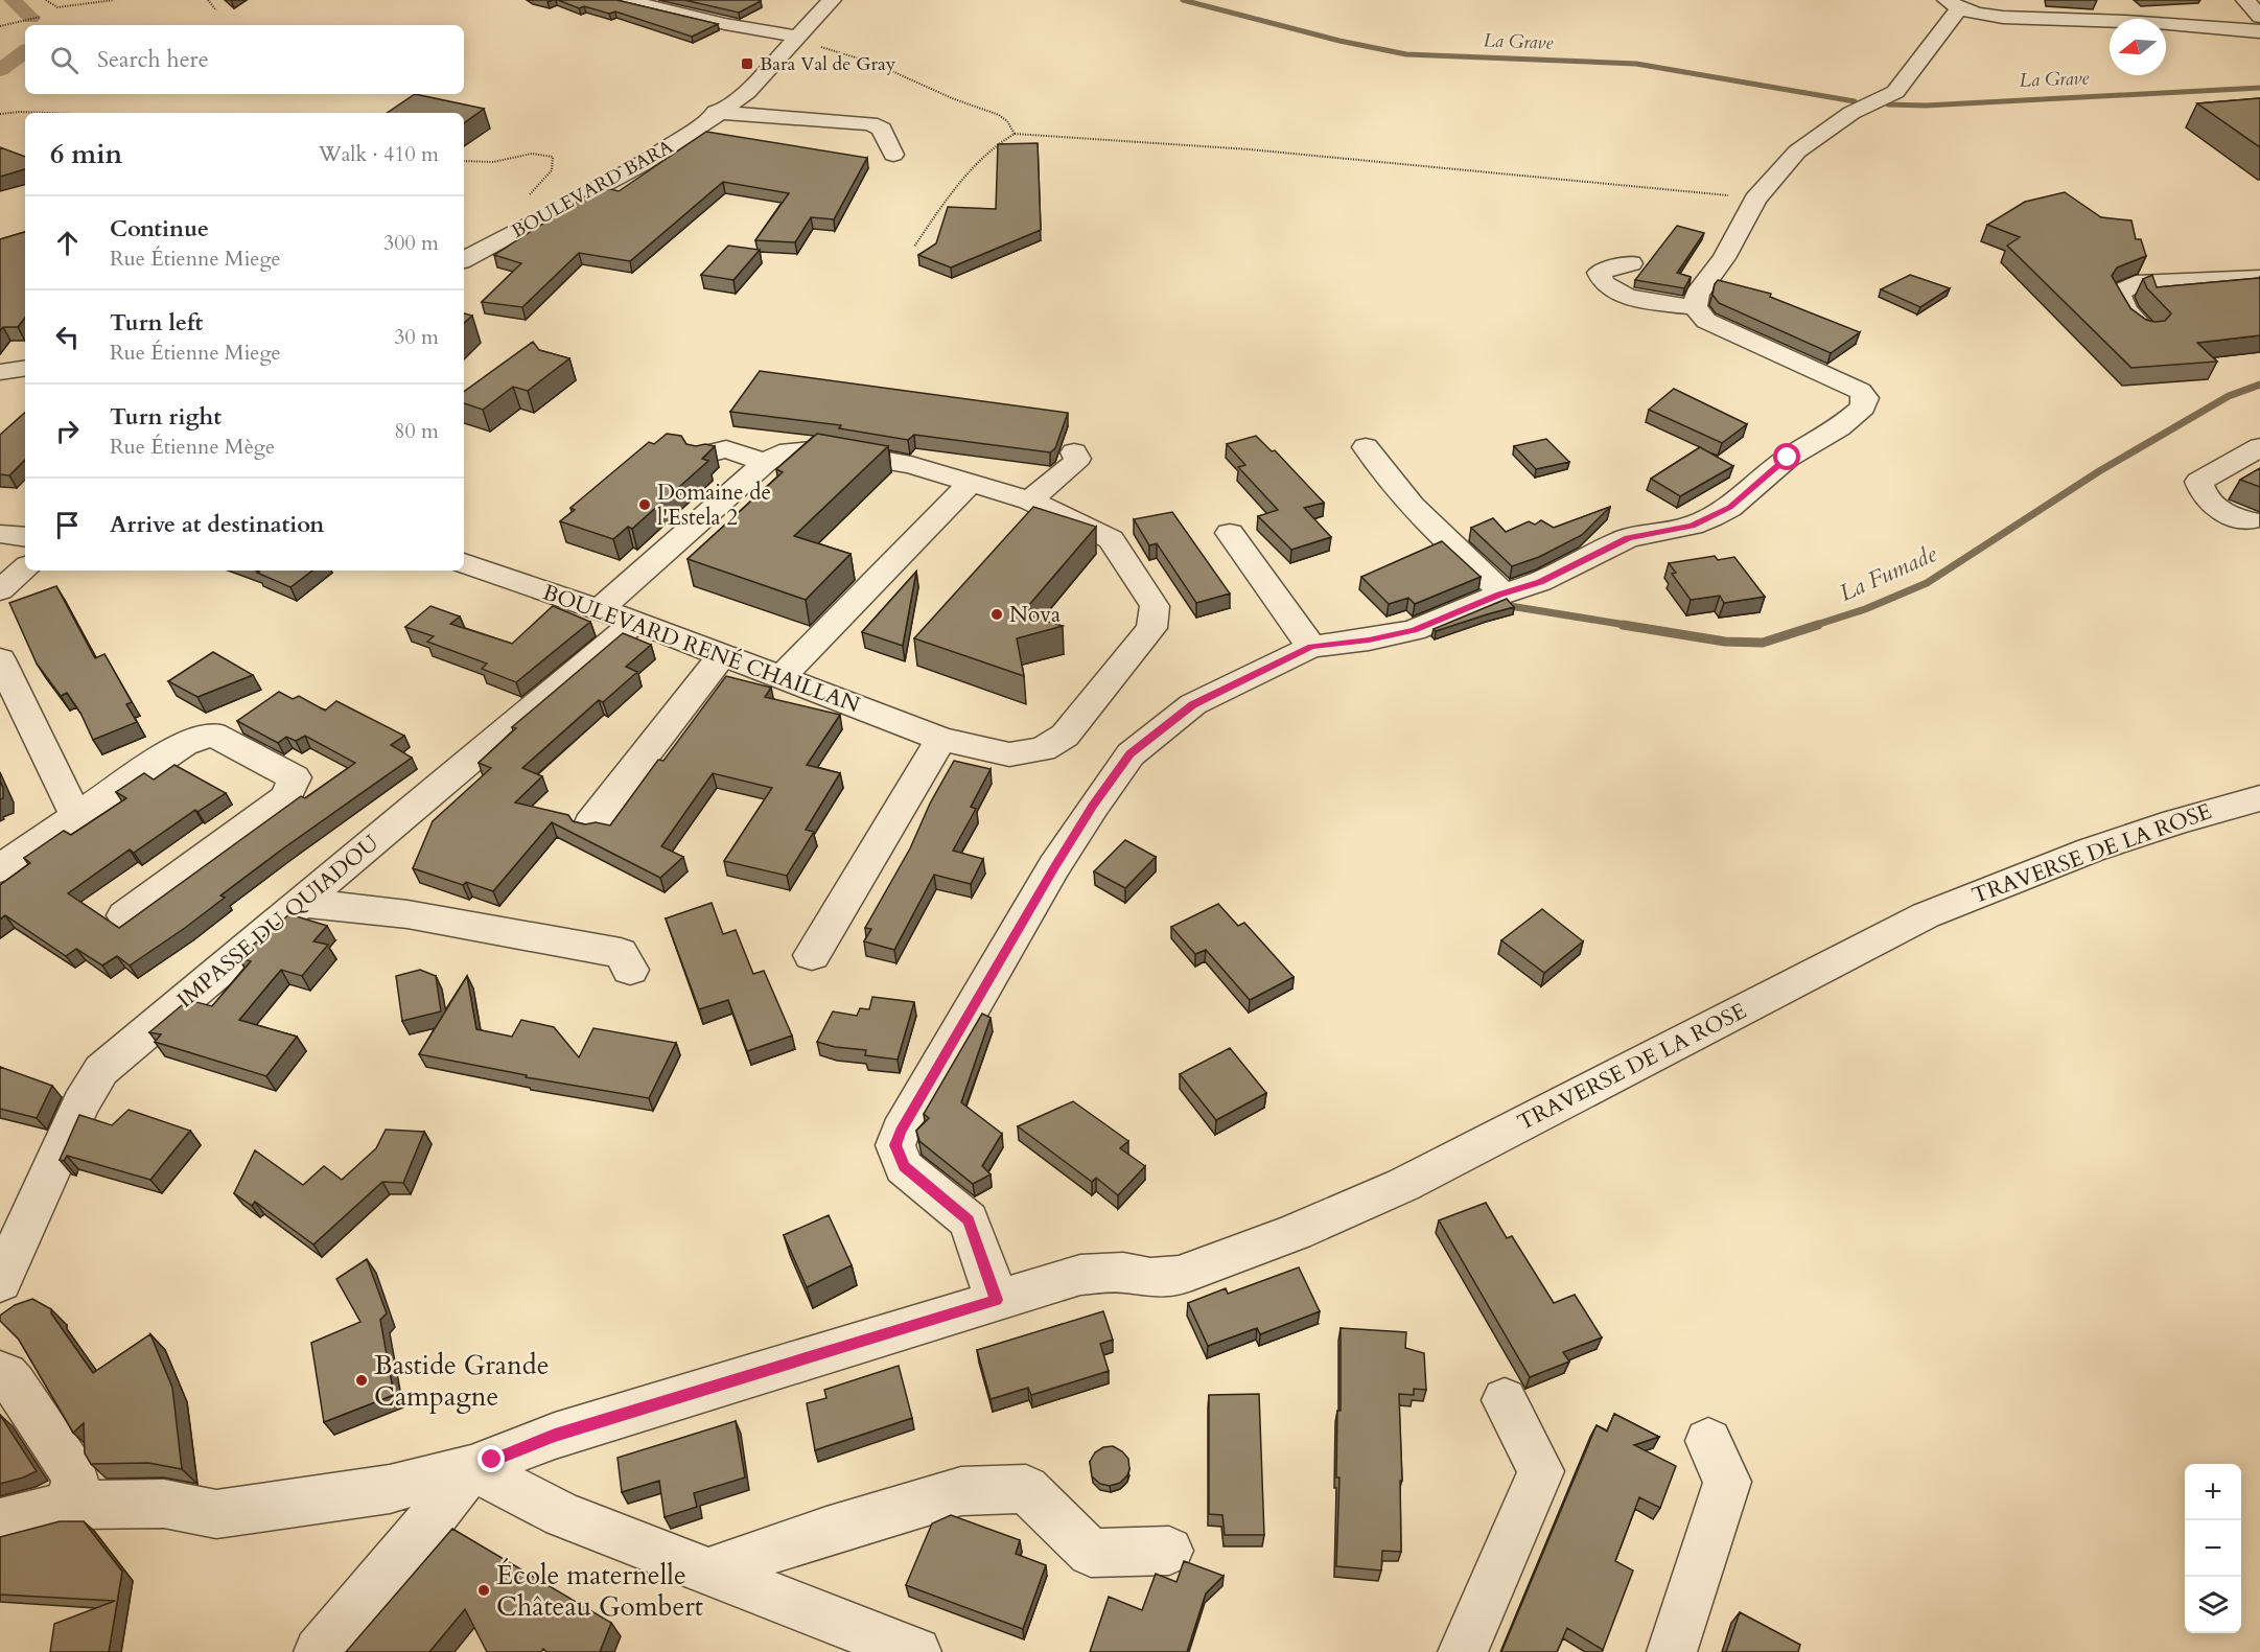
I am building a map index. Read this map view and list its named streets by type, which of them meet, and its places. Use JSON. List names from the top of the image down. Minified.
{"streets":{"street":["BOULEVARD BARA","BOULEVARD RENÉ CHAILLAN","TRAVERSE DE LA ROSE","IMPASSE DU QUIADOU"]},"crossings":[["BOULEVARD RENÉ CHAILLAN","IMPASSE DU QUIADOU"]],"water":["La Grave","La Fumade"],"places":{"transit":["Bara Val de Gray"],"other":["Domaine de l'Estela 2","Nova","Bastide Grande Campagne","École maternelle Château Gombert"]},"north":"left","page":{"search":"Search here","heading":["6 min","Walk · 410 m"],"list":[["Continue","Rue Étienne Miege","300 m"],["Turn left","Rue Étienne Miege","30 m"],["Turn right","Rue Étienne Mège","80 m"],"Arrive at destination"],"map_buttons":["+","−"]}}
